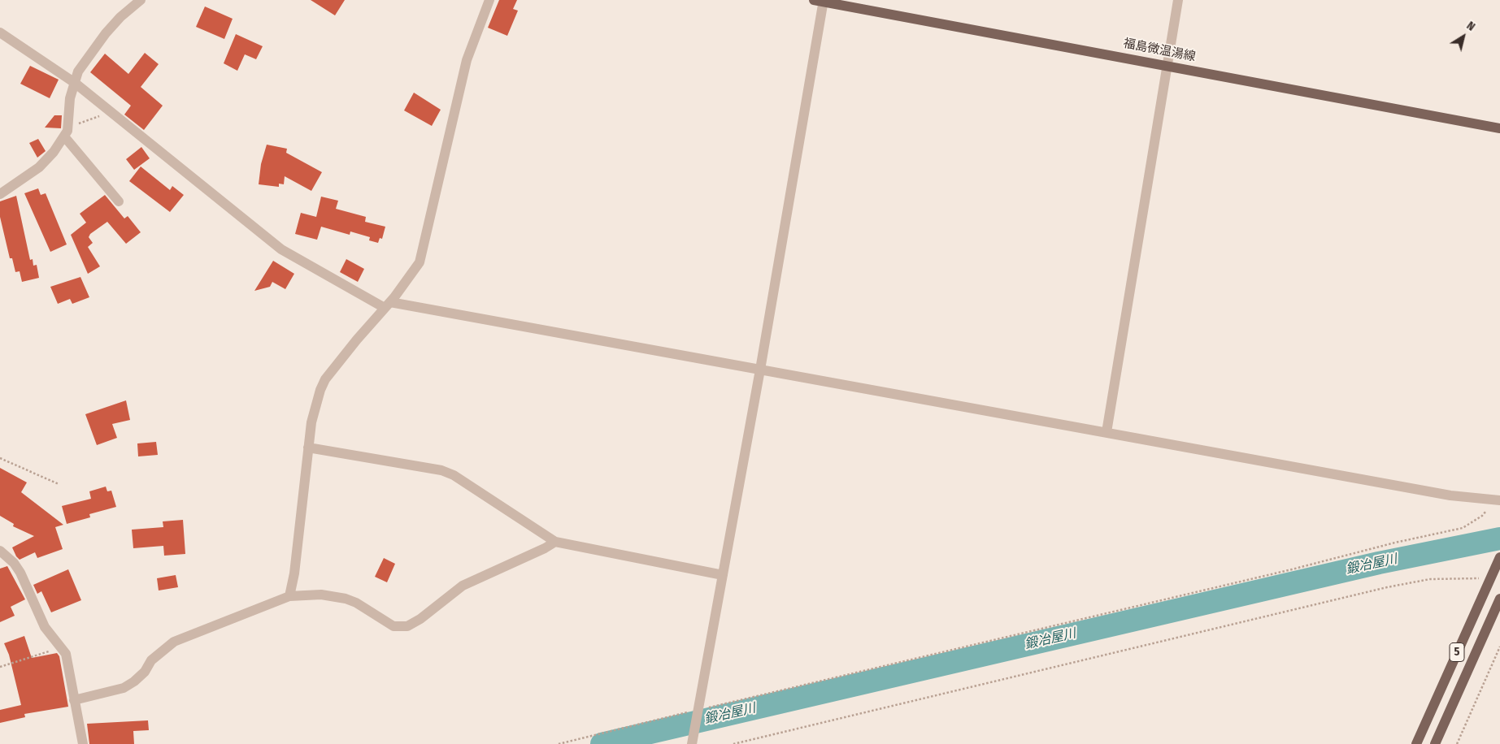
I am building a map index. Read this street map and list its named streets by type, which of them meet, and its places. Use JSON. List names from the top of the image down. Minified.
{"streets":{"main road":["福島微温湯線","5"]},"water":["鍛冶屋川"],"north":"top right"}
